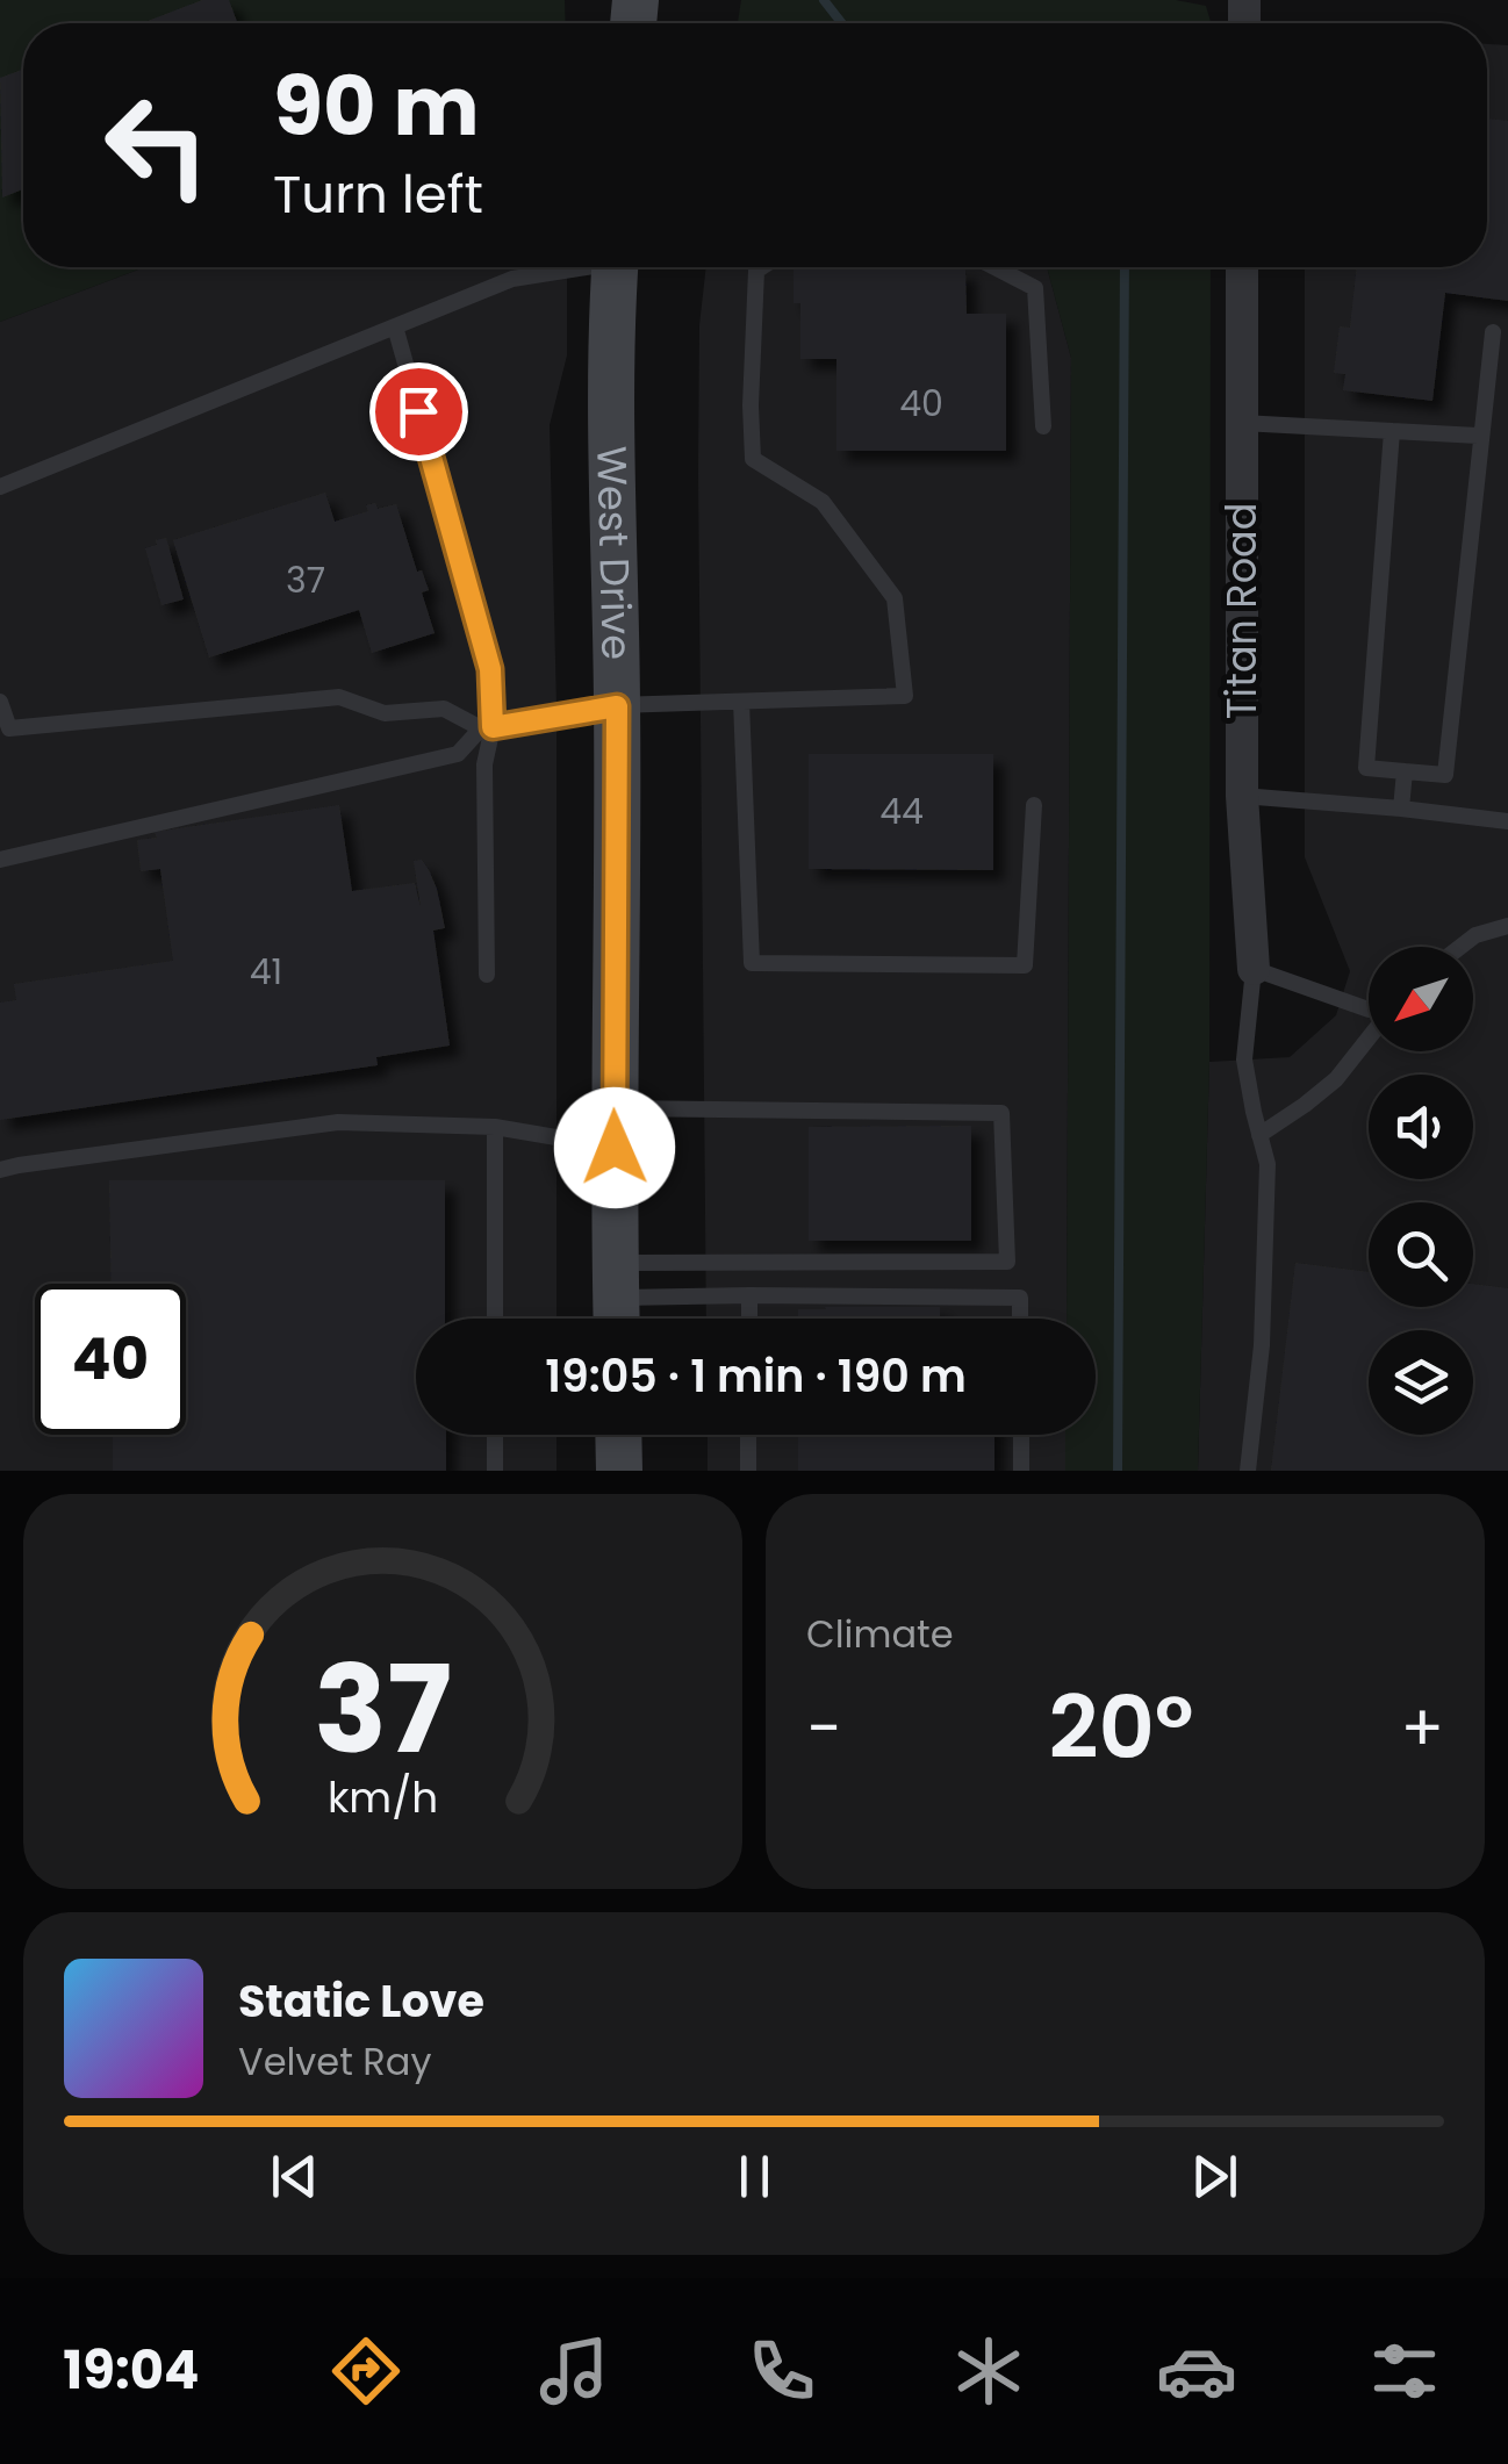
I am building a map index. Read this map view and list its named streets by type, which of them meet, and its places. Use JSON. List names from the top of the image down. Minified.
{"streets":{"street":["West Drive","Titan Road"]},"house_numbers":["40","37","44","41"],"north":"bottom left","page":{"turn":["90 m","Turn left"],"limit":"40","trip":"19:05 · 1 min · 190 m","tile":"Climate","heat":["−","20°","+"],"song":["Static Love","Velvet Ray"],"tabs":"19:04","gauge":["37","km/h"]}}
